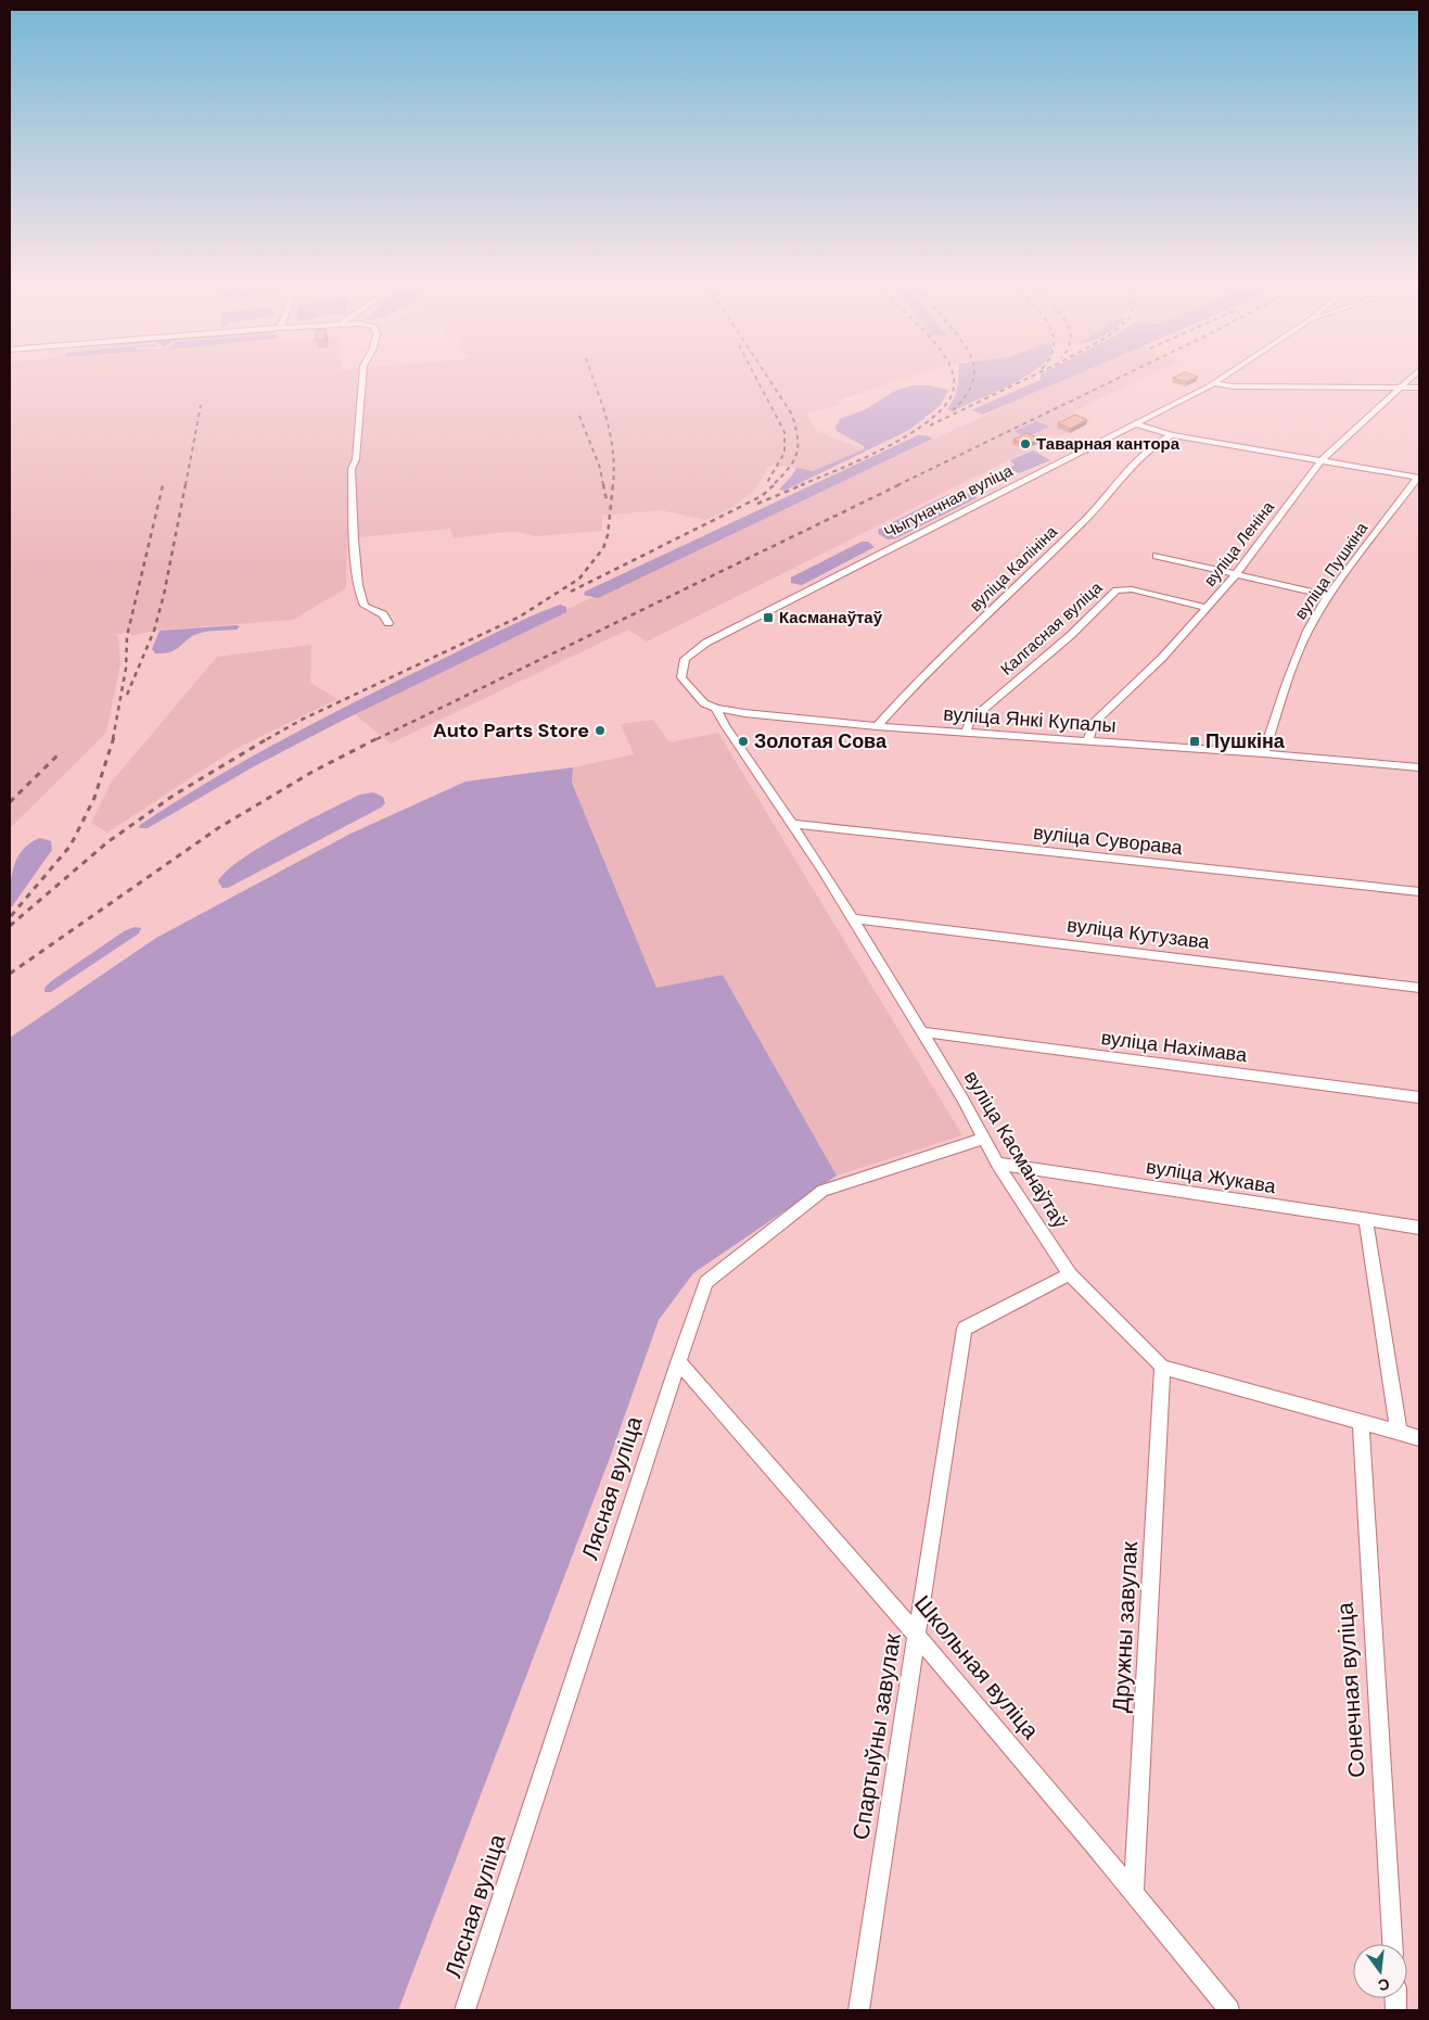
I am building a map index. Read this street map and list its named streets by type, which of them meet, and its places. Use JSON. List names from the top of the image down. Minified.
{"streets":{"street":["Чыгуначная вуліца","вуліца Леніна","вуліца Калініна","вуліца Пушкіна","Калгасная вуліца","вуліца Янкі Купалы","вуліца Суворава","вуліца Кутузава","вуліца Нахімава","вуліца Касманаўтаў","вуліца Жукава","Лясная вуліца","Дружны завулак","Школьная вуліца","Сонечная вуліца","Спартыўны завулак"]},"crossings":[["Чыгуначная вуліца","вуліца Янкі Купалы"],["вуліца Леніна","Калгасная вуліца"],["вуліца Леніна","вуліца Янкі Купалы"],["вуліца Калініна","вуліца Янкі Купалы"],["вуліца Пушкіна","вуліца Янкі Купалы"],["Калгасная вуліца","вуліца Янкі Купалы"],["вуліца Янкі Купалы","вуліца Касманаўтаў"],["вуліца Суворава","вуліца Касманаўтаў"],["вуліца Кутузава","вуліца Касманаўтаў"],["вуліца Нахімава","вуліца Касманаўтаў"],["вуліца Касманаўтаў","вуліца Жукава"],["вуліца Касманаўтаў","Лясная вуліца"],["вуліца Касманаўтаў","Дружны завулак"],["вуліца Касманаўтаў","Сонечная вуліца"],["вуліца Касманаўтаў","Спартыўны завулак"],["Лясная вуліца","Школьная вуліца"],["Дружны завулак","Школьная вуліца"],["Школьная вуліца","Спартыўны завулак"]],"places":{"other":["Таварная кантора","Auto Parts Store","Золотая Сова"],"transit":["Касманаўтаў","Пушкіна"]},"north":"bottom"}
